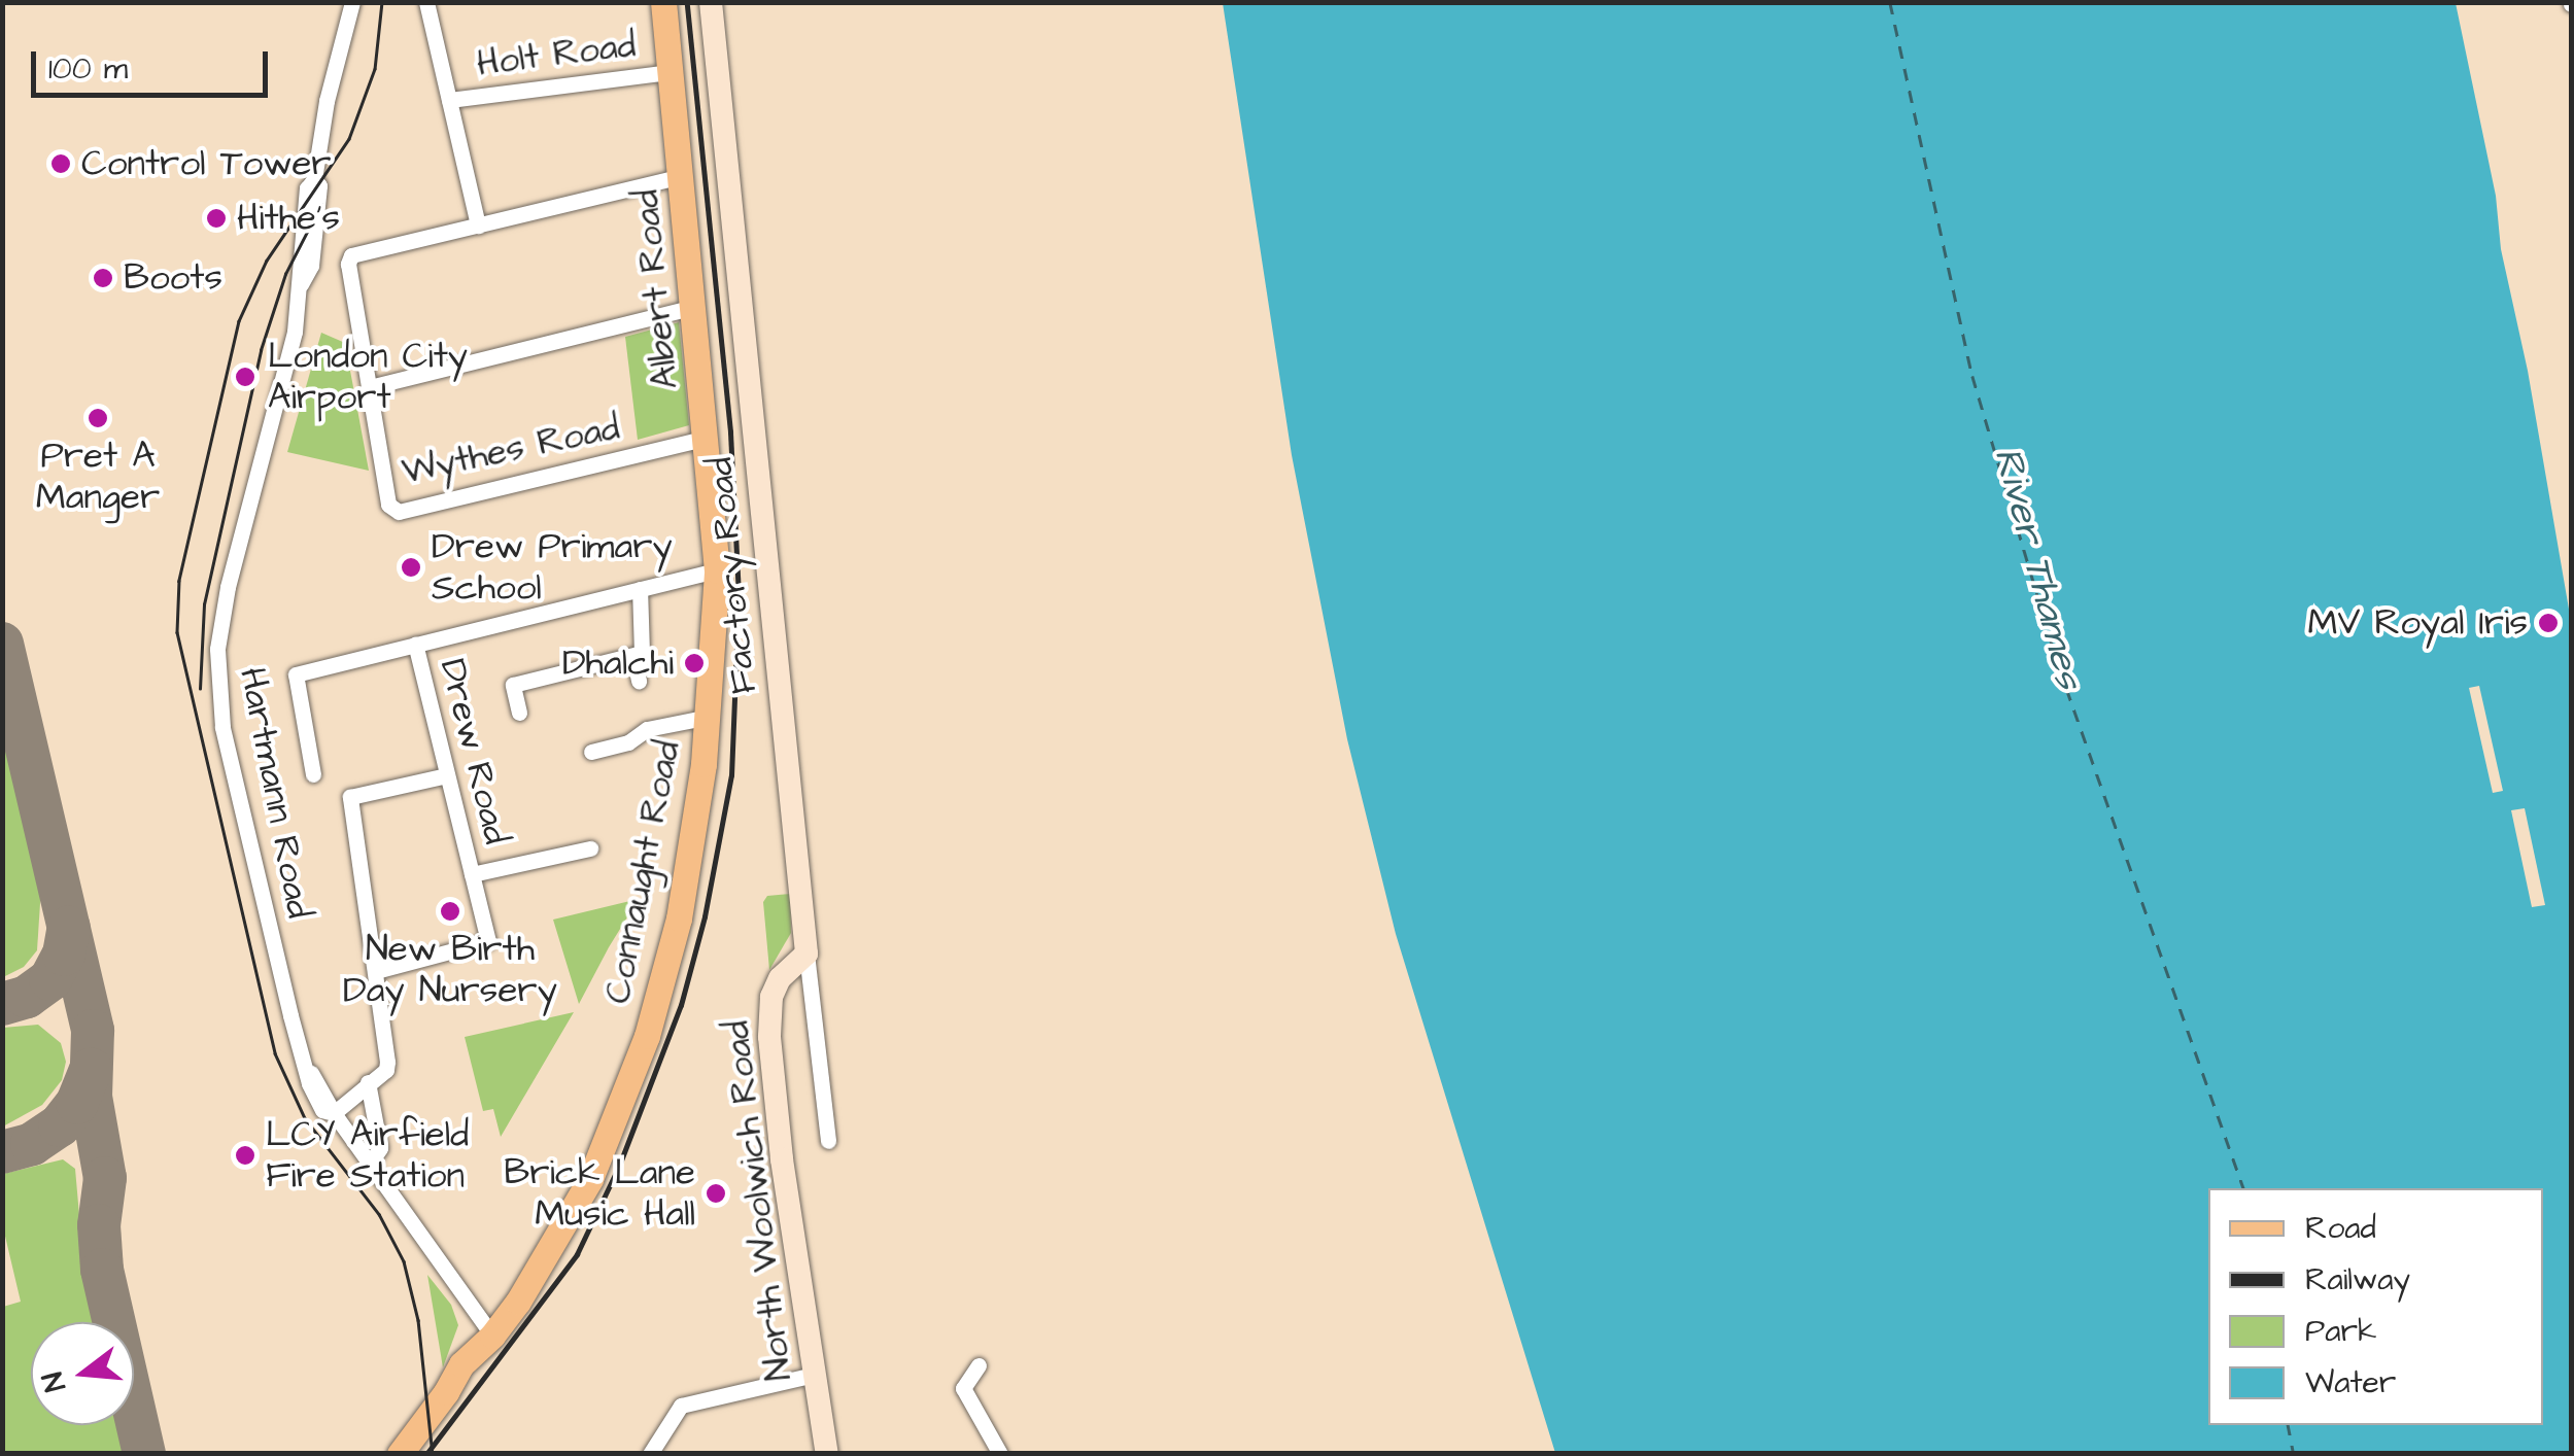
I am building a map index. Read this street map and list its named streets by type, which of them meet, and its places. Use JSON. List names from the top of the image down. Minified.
{"streets":{"main road":["Albert Road","Connaught Road"],"street":["Holt Road","Wythes Road","Factory Road","Drew Road","Hartmann Road","North Woolwich Road"]},"crossings":[["Holt Road","Albert Road"],["Albert Road","Wythes Road"],["Albert Road","Connaught Road"],["Factory Road","North Woolwich Road"],["Hartmann Road","Connaught Road"]],"water":["River Thames"],"places":["Control Tower","Hithe's","Boots","London City Airport","Pret A Manger","Drew Primary School","MV Royal Iris","Dhalchi","New Birth Day Nursery","LCY Airfield Fire Station","Brick Lane Music Hall"],"legend":["Road","Railway","Park","Water"],"scale_bar":"100 m","north":"left"}
